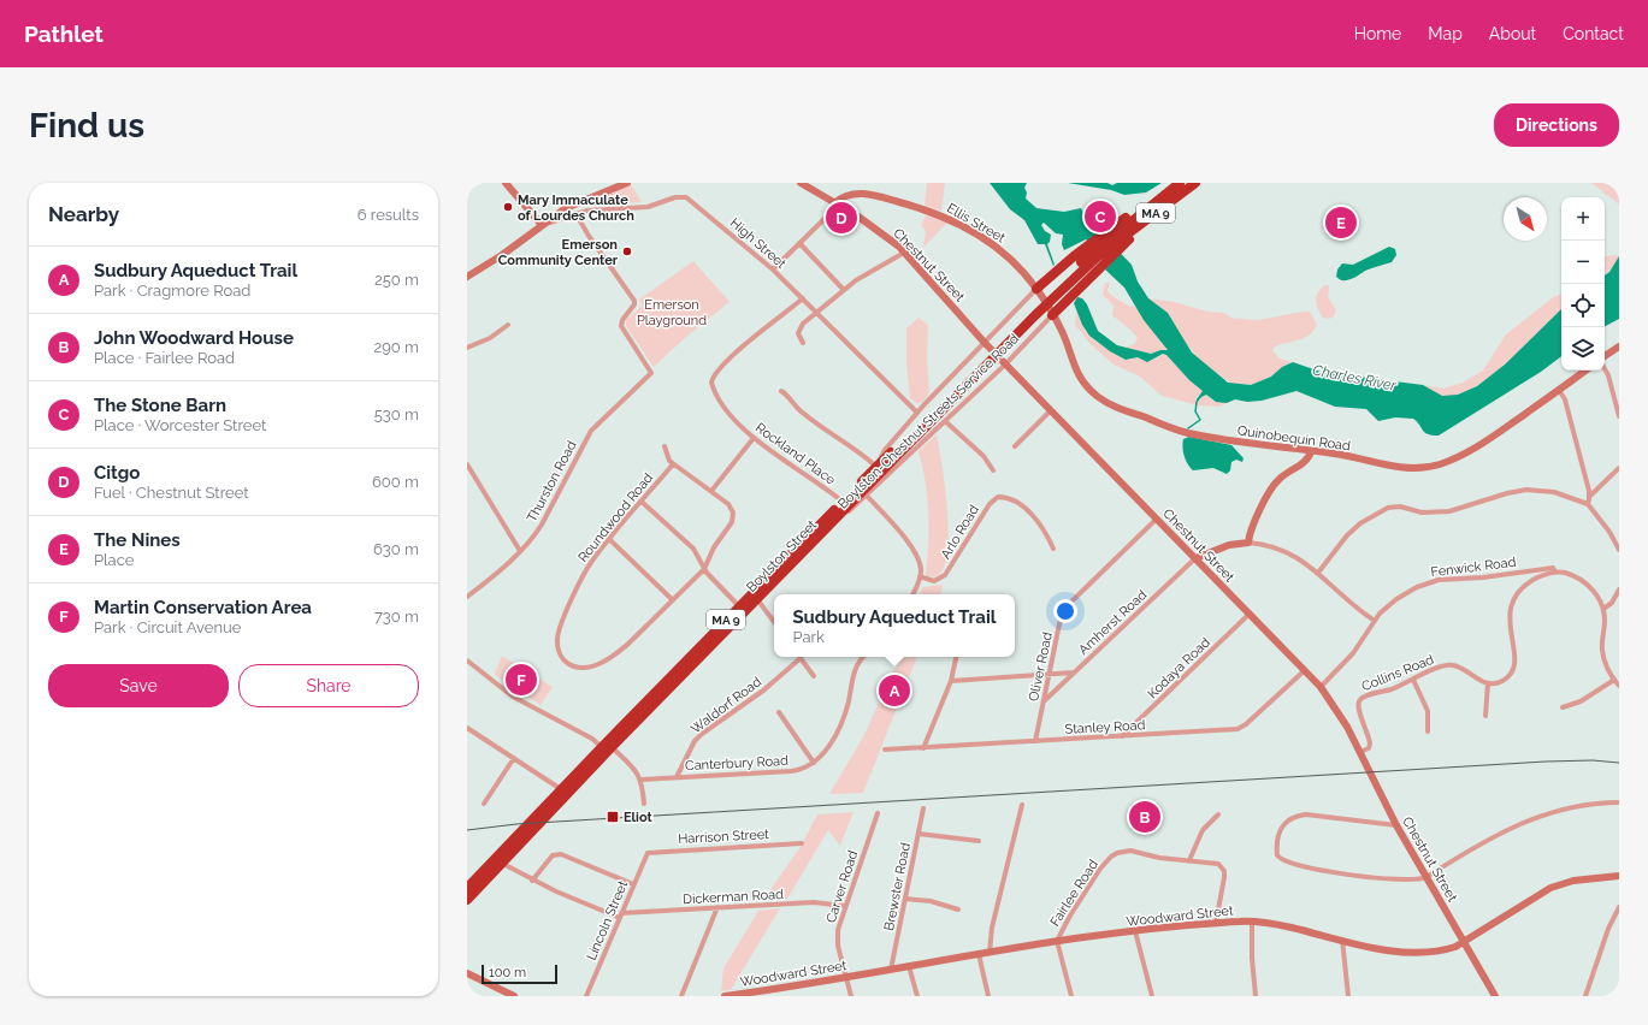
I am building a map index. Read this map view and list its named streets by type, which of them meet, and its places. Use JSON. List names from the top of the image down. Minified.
{"streets":{"highway":["MA 9","Boylston Street"],"main road":["Ellis Street","Chestnut Street","Quinobequin Road","Woodward Street"],"street":["High Street","Boylston-Chestnut Streets Service Road","Rockland Place","Thurston Road","Roundwood Road","Arlo Road","Fenwick Road","Amherst Road","Oliver Road","Kodaya Road","Collins Road","Waldorf Road","Stanley Road","Canterbury Road","Harrison Street","Carver Road","Brewster Road","Fairlee Road","Dickerman Road","Lincoln Street"]},"crossings":[["MA 9","Boylston Street"],["Ellis Street","Chestnut Street"],["Ellis Street","Boylston-Chestnut Streets Service Road"],["Ellis Street","Quinobequin Road"],["High Street","Boylston-Chestnut Streets Service Road"],["High Street","Rockland Place"],["High Street","Thurston Road"],["Chestnut Street","Boylston-Chestnut Streets Service Road"],["Chestnut Street","Fenwick Road"],["Chestnut Street","Amherst Road"],["Chestnut Street","Oliver Road"],["Chestnut Street","Kodaya Road"],["Chestnut Street","Collins Road"],["Chestnut Street","Stanley Road"],["Chestnut Street","Woodward Street"],["Boylston-Chestnut Streets Service Road","Quinobequin Road"],["Boylston-Chestnut Streets Service Road","Boylston Street"],["Rockland Place","Boylston Street"],["Boylston Street","Dickerman Road"],["Amherst Road","Oliver Road"],["Oliver Road","Stanley Road"],["Kodaya Road","Stanley Road"],["Waldorf Road","Canterbury Road"],["Harrison Street","Lincoln Street"],["Carver Road","Dickerman Road"],["Carver Road","Woodward Street"],["Brewster Road","Woodward Street"],["Fairlee Road","Woodward Street"],["Dickerman Road","Lincoln Street"]],"water":["Charles River"],"parks":["Emerson Playground"],"places":{"other":["Mary Immaculate of Lourdes Church","Emerson Community Center"],"transit":["Eliot"]},"scale_bar":"100 m","north":"bottom right","page":{"header":"Pathlet","nav":["Home","Map","About","Contact"],"buttons":["Directions",["Save","Share"]],"title":"Find us","heading":["Nearby","6 results"],"map_buttons":["+","−"],"pins":["C","D","E","F","A","B"],"list":[{"mark":"A","name":"Sudbury Aqueduct Trail","note":"Park · Cragmore Road","value":"250 m"},{"mark":"B","name":"John Woodward House","note":"Place · Fairlee Road","value":"290 m"},{"mark":"C","name":"The Stone Barn","note":"Place · Worcester Street","value":"530 m"},{"mark":"D","name":"Citgo","note":"Fuel · Chestnut Street","value":"600 m"},{"mark":"E","name":"The Nines","note":"Place","value":"630 m"},{"mark":"F","name":"Martin Conservation Area","note":"Park · Circuit Avenue","value":"730 m"}],"popup":["Sudbury Aqueduct Trail","Park"],"scale":"100 m"}}
